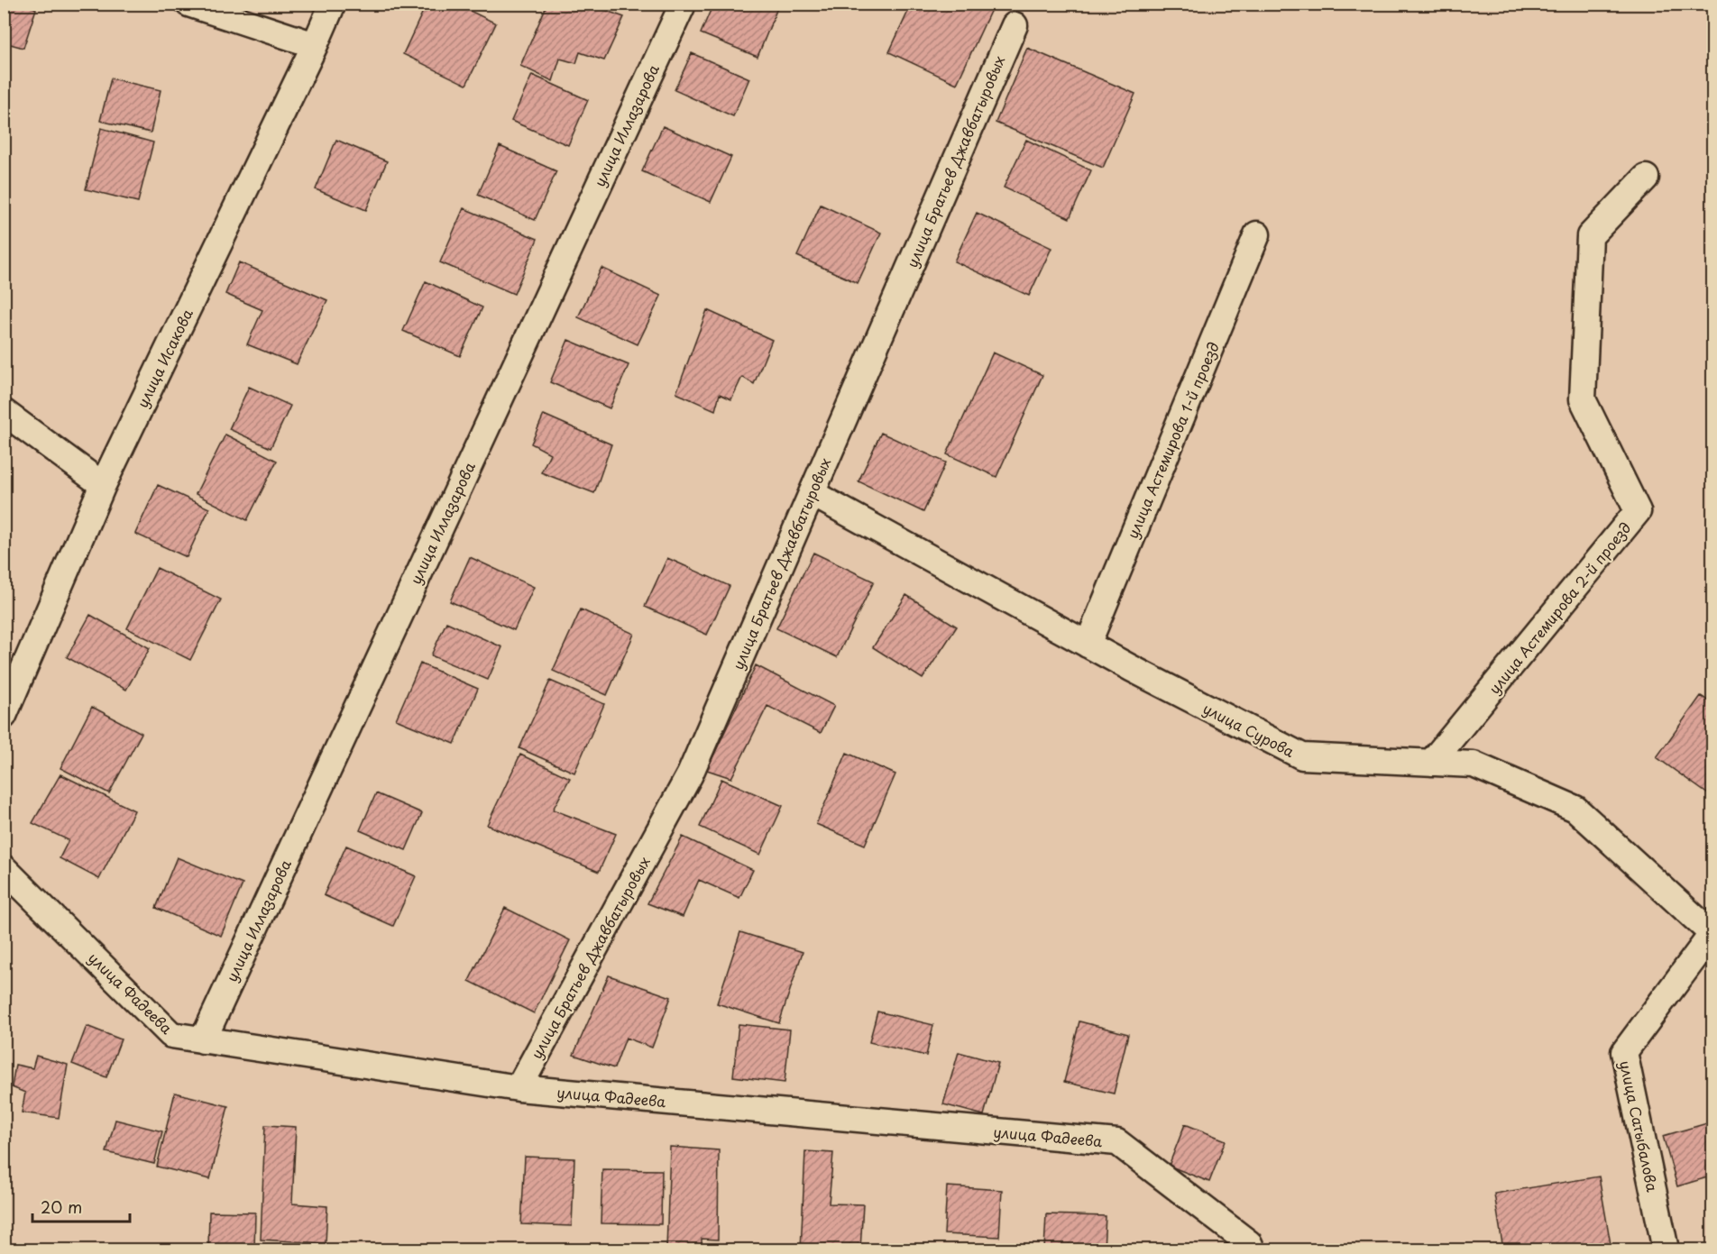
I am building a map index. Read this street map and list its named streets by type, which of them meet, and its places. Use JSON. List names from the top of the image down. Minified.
{"streets":{"street":["улица Иллазарова","улица Братьев Джавбатыровых","улица Исакова","улица Астемирова 1-й проезд","улица Астемирова 2-й проезд","улица Сурова","улица Фадеева","улица Сатыбалова"]},"crossings":[["улица Иллазарова","улица Фадеева"],["улица Братьев Джавбатыровых","улица Сурова"],["улица Братьев Джавбатыровых","улица Фадеева"],["улица Астемирова 1-й проезд","улица Сурова"],["улица Астемирова 2-й проезд","улица Сурова"],["улица Сурова","улица Сатыбалова"]],"scale_bar":"20 m"}
